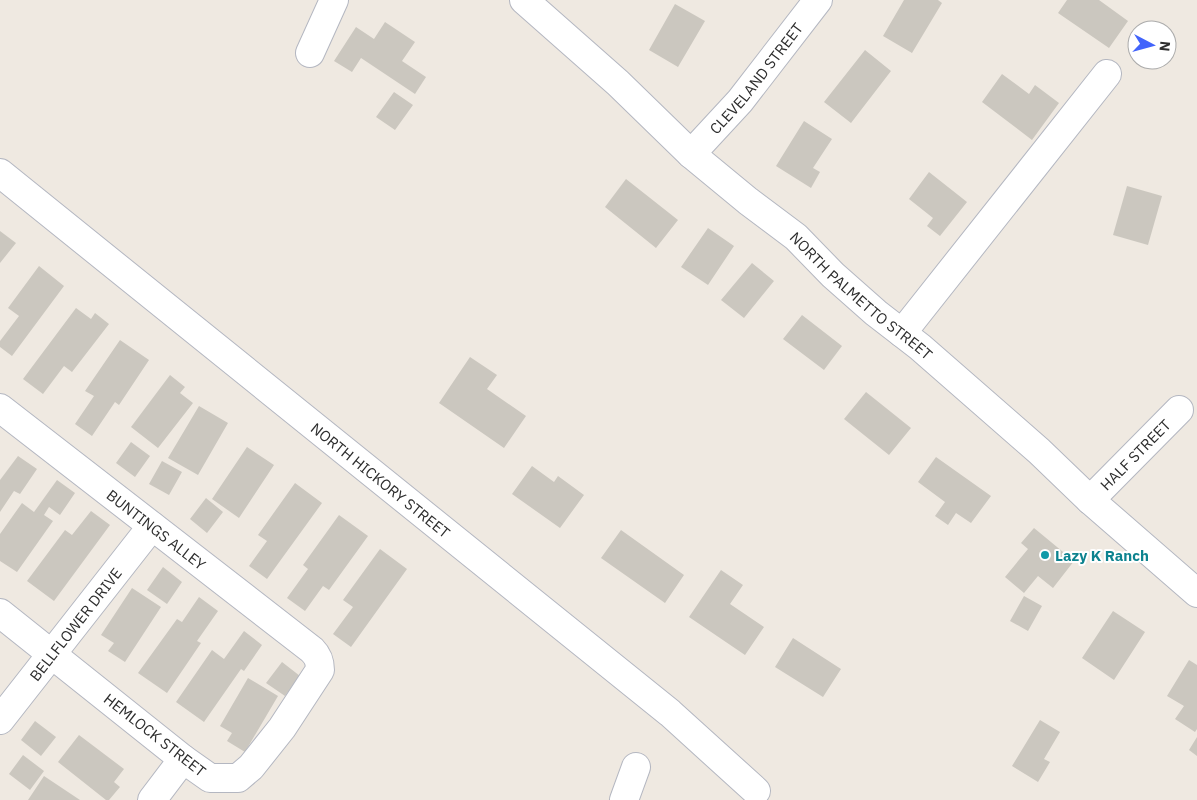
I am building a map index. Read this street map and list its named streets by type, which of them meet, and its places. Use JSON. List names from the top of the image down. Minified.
{"streets":{"street":["CLEVELAND STREET","NORTH PALMETTO STREET","HALF STREET","NORTH HICKORY STREET","BUNTINGS ALLEY","BELLFLOWER DRIVE","HEMLOCK STREET"]},"crossings":[["CLEVELAND STREET","NORTH PALMETTO STREET"],["NORTH PALMETTO STREET","HALF STREET"],["BUNTINGS ALLEY","BELLFLOWER DRIVE"],["BUNTINGS ALLEY","HEMLOCK STREET"],["BELLFLOWER DRIVE","HEMLOCK STREET"]],"places":["Lazy K Ranch"],"north":"right"}
